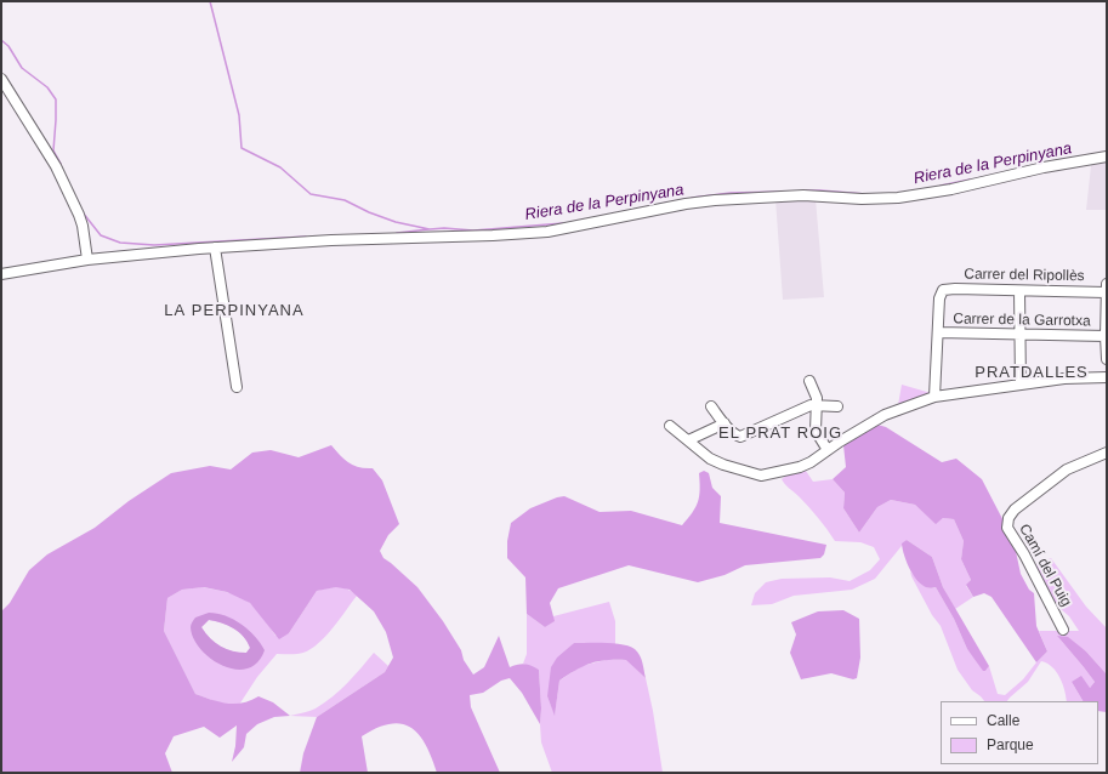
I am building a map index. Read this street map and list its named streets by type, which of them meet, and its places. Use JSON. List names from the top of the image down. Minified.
{"streets":{"street":["Carrer del Ripollès","Carrer de la Garrotxa","Camí del Puig"]},"crossings":[["Carrer del Ripollès","Carrer de la Garrotxa"]],"districts":["LA PERPINYANA","PRATDALLES","EL PRAT ROIG"],"water":["Riera de la Perpinyana"],"legend":["Calle","Parque"]}
